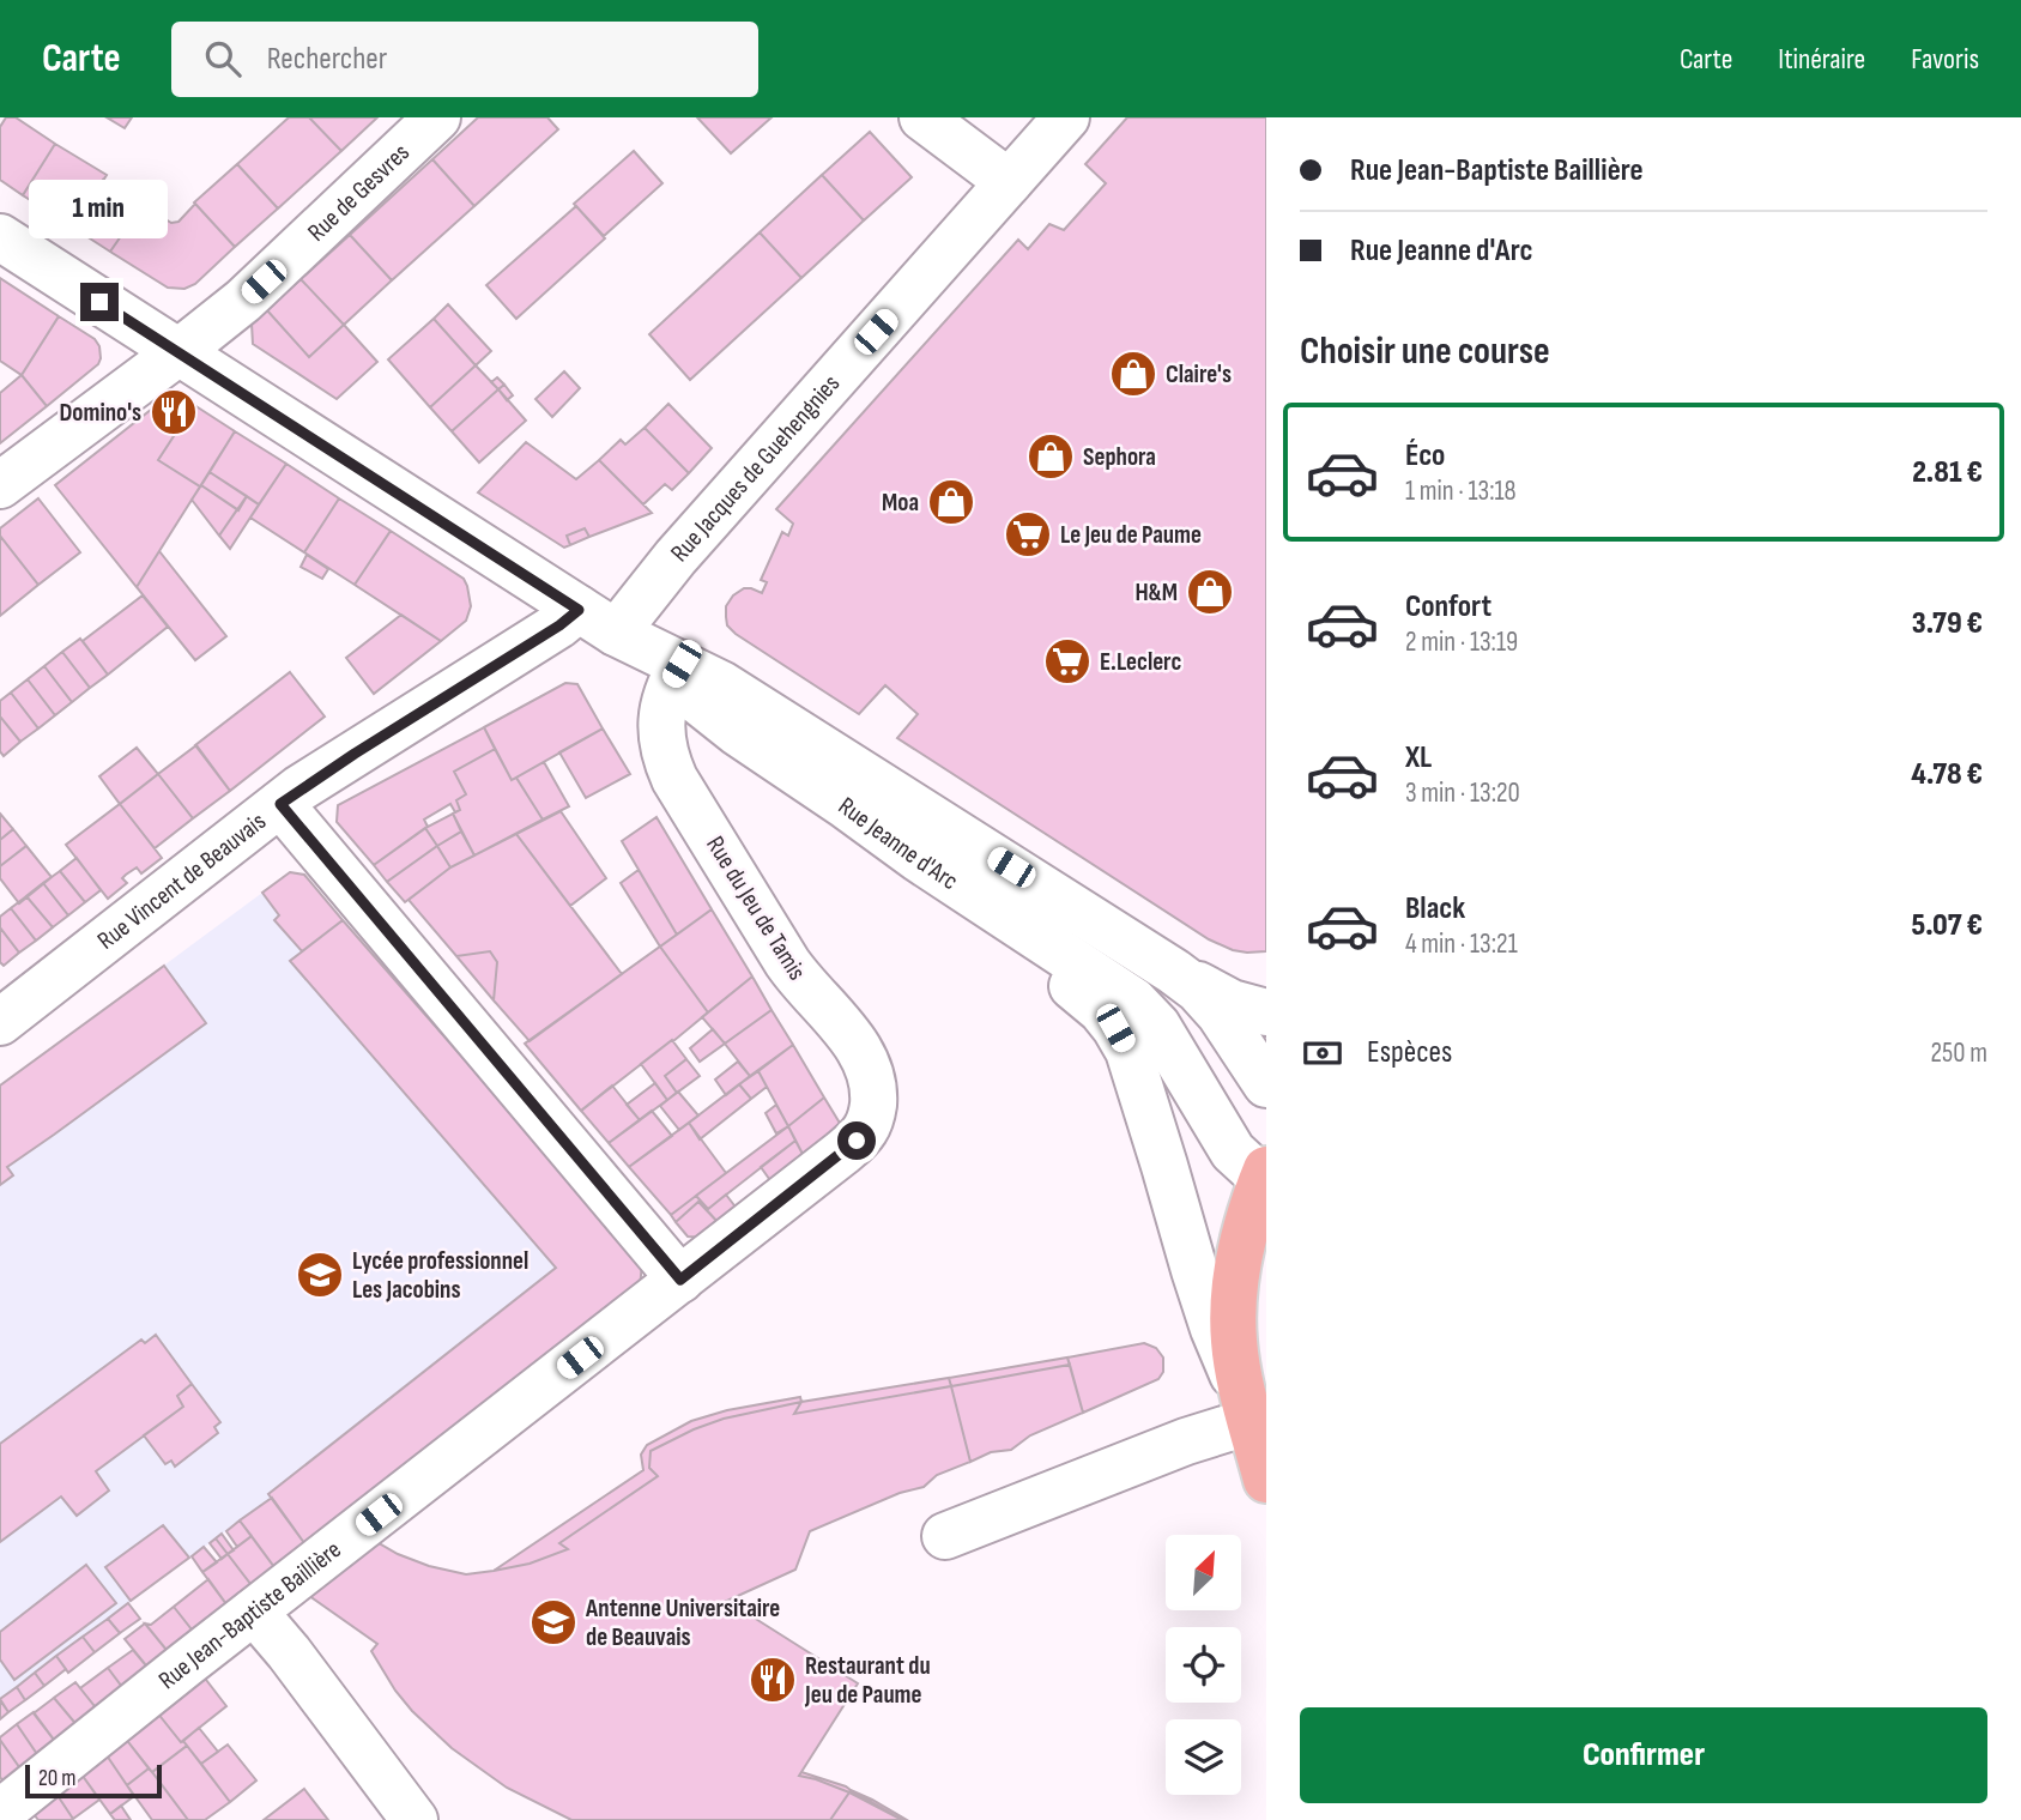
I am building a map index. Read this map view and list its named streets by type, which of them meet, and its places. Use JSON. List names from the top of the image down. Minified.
{"streets":{"street":["Rue de Gesvres","Rue Jacques de Guehengnies","Rue Jeanne d'Arc","Rue Vincent de Beauvais","Rue du Jeu de Tamis","Rue Jean-Baptiste Baillière"]},"crossings":[["Rue de Gesvres","Rue Jeanne d'Arc"],["Rue Jacques de Guehengnies","Rue Jeanne d'Arc"],["Rue Jacques de Guehengnies","Rue Vincent de Beauvais"],["Rue Jeanne d'Arc","Rue Vincent de Beauvais"],["Rue Jeanne d'Arc","Rue du Jeu de Tamis"],["Rue du Jeu de Tamis","Rue Jean-Baptiste Baillière"]],"places":{"shop":["Claire's","Sephora","Moa","H&M"],"restaurant":["Domino's","Restaurant du Jeu de Paume"],"supermarket":["Le Jeu de Paume","E.Leclerc"],"school or university":["Lycée professionnel Les Jacobins","Antenne Universitaire de Beauvais"]},"scale_bar":"20 m","north":"top right","page":{"header":"Carte","search":"Rechercher","nav":["Carte","Itinéraire","Favoris"],"banner":["Rue Jean-Baptiste Baillière","Rue Jeanne d'Arc"],"bubble":"1 min","heading":"Choisir une course","list":[{"name":"Éco","note":"1 min · 13:18","value":"2.81 €"},{"name":"Confort","note":"2 min · 13:19","value":"3.79 €"},{"name":"XL","note":"3 min · 13:20","value":"4.78 €"},{"name":"Black","note":"4 min · 13:21","value":"5.07 €"}],"pay":["Espèces","250 m"],"buttons":"Confirmer","scale":"20 m"}}
